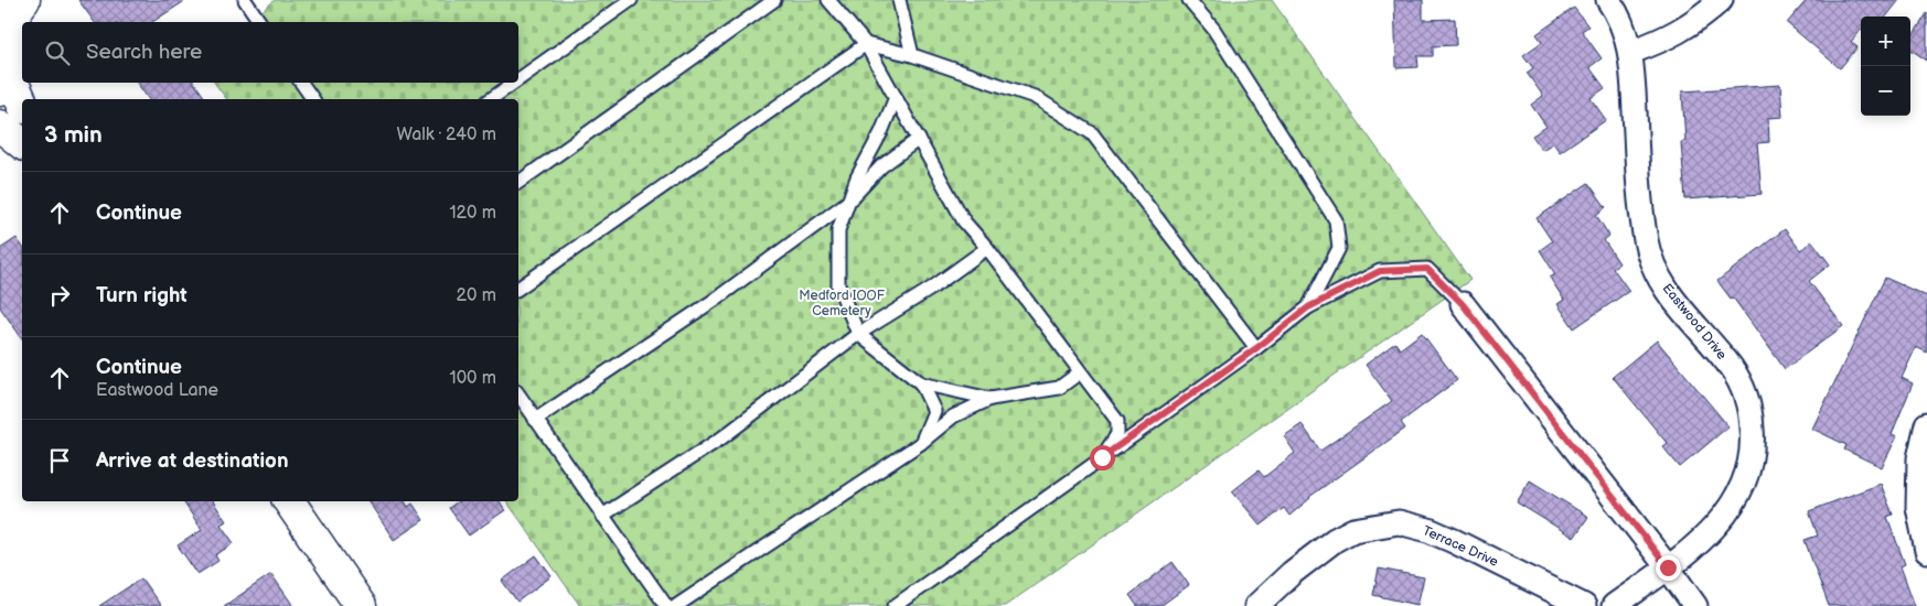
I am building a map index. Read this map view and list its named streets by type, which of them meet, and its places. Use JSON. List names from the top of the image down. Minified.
{"streets":{"street":["Eastwood Drive","Terrace Drive"]},"parks":["Medford IOOF Cemetery"],"page":{"map_buttons":["+","−"],"search":"Search here","heading":["3 min","Walk · 240 m"],"list":[["Continue","120 m"],["Turn right","20 m"],["Continue","Eastwood Lane","100 m"],"Arrive at destination"]}}
